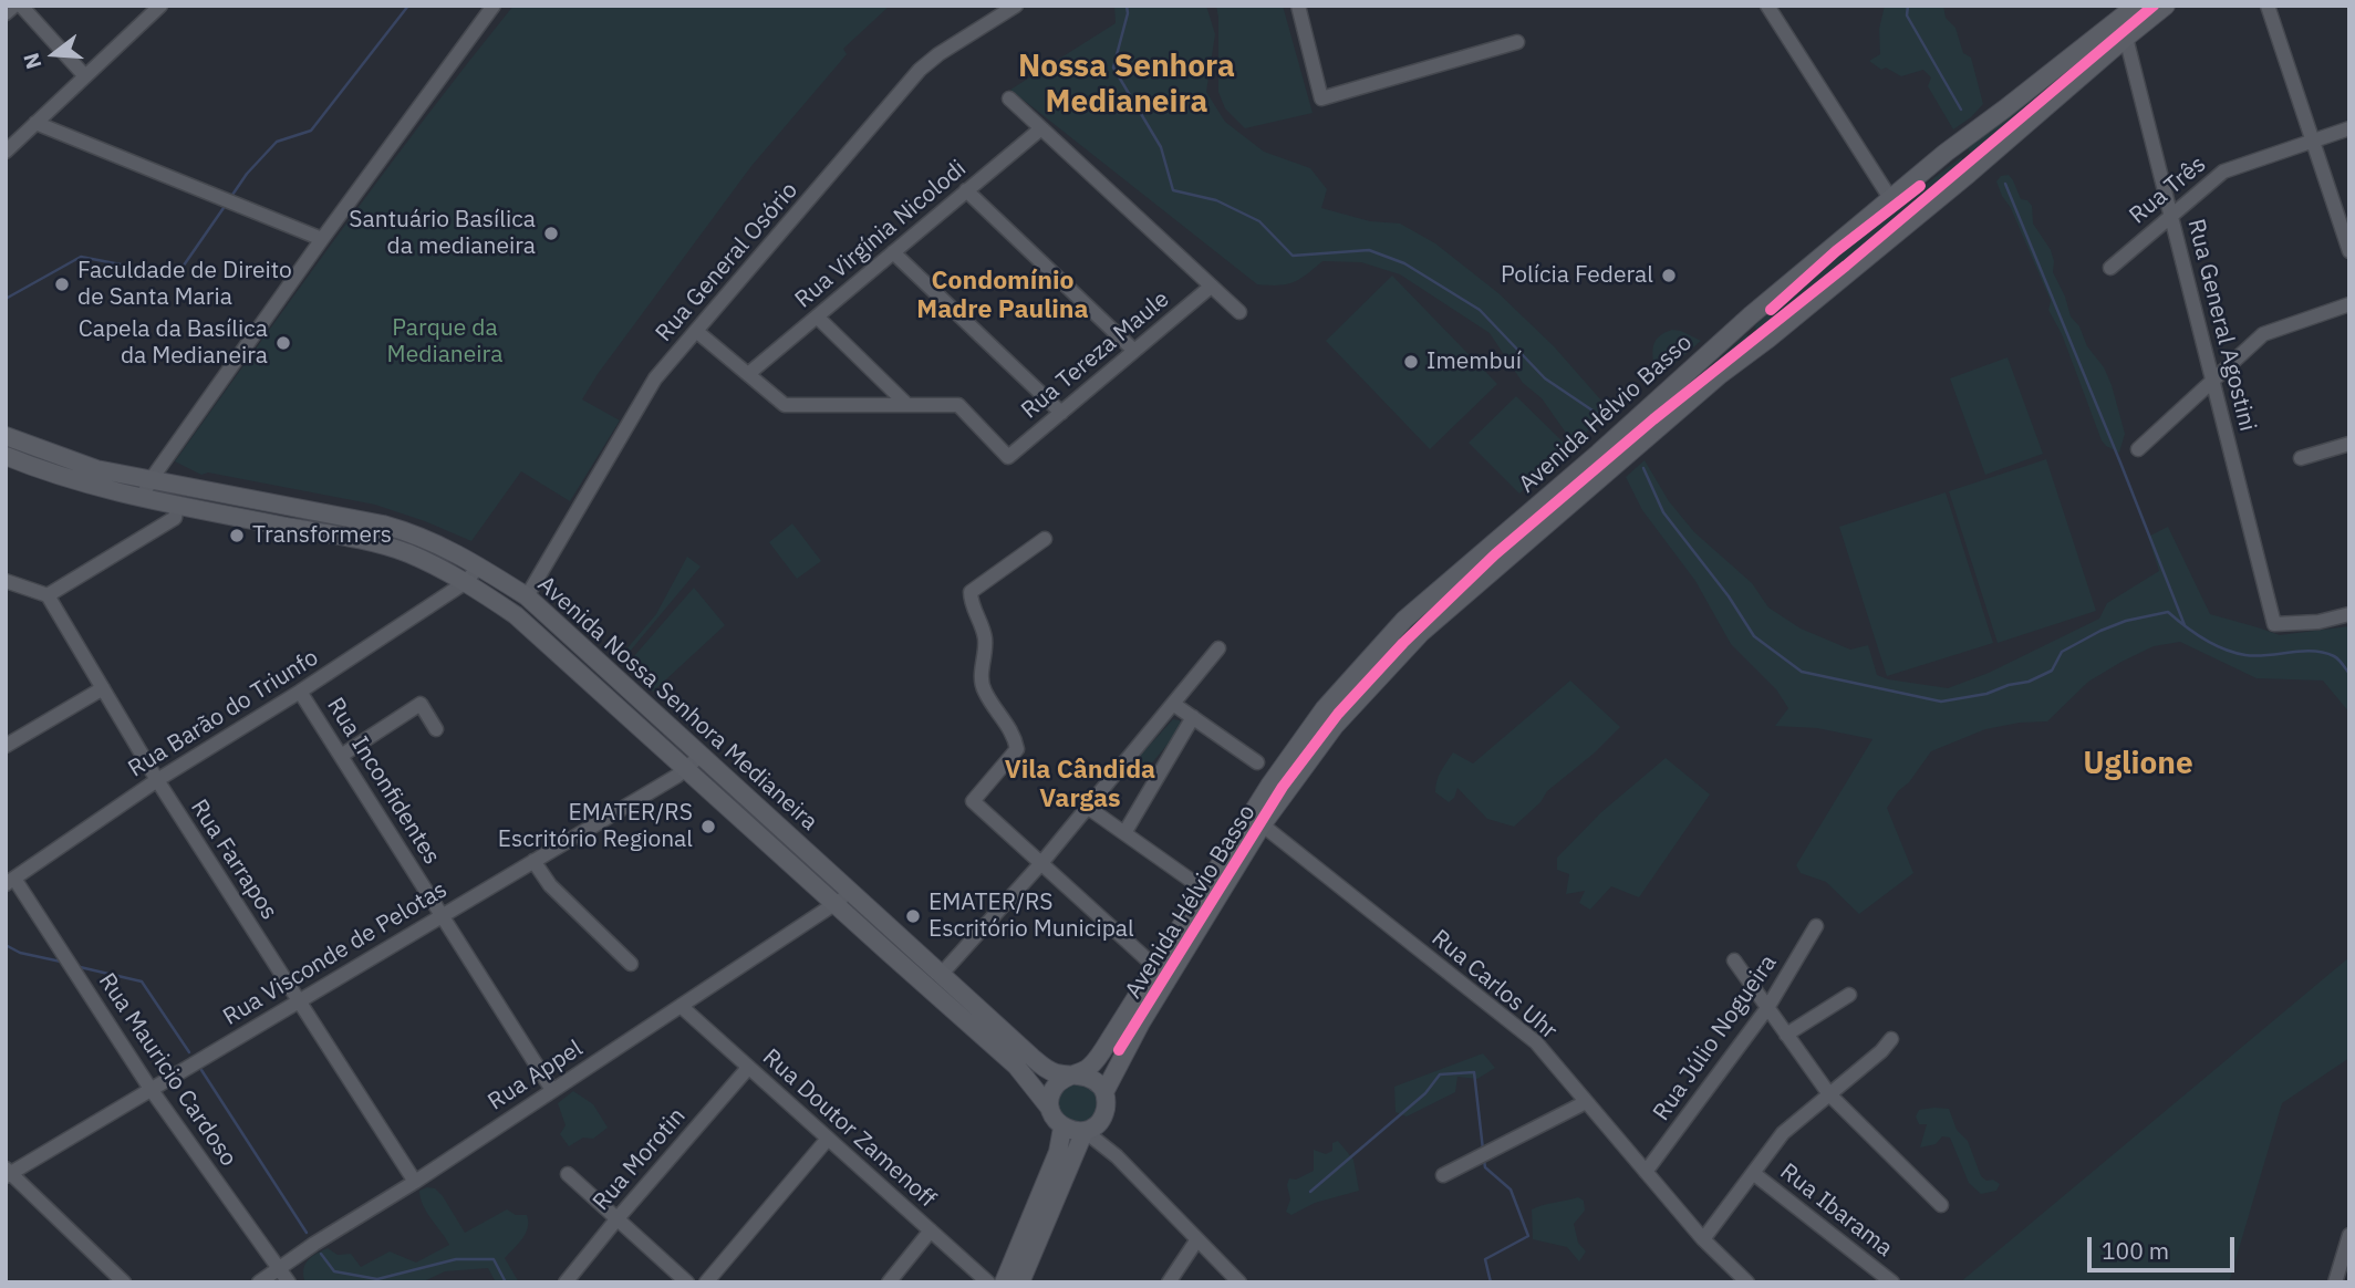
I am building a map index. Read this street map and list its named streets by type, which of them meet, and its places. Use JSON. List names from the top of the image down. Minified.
{"streets":{"main road":["Avenida Hélvio Basso","Avenida Nossa Senhora Medianeira"],"street":["Rua Três","Rua Virgínia Nicolodi","Rua General Osório","Rua General Agostini","Rua Tereza Maule","Rua Barão do Triunfo","Rua Inconfidentes","Rua Farrapos","Rua Visconde de Pelotas","Rua Carlos Uhr","Rua Júlio Nogueira","Rua Mauricio Cardoso","Rua Appel","Rua Doutor Zamenoff","Rua Morotin","Rua Ibarama"]},"crossings":[["Rua Três","Rua General Agostini"],["Rua General Osório","Avenida Nossa Senhora Medianeira"],["Rua General Agostini","Avenida Hélvio Basso"],["Avenida Hélvio Basso","Avenida Nossa Senhora Medianeira"],["Avenida Hélvio Basso","Rua Carlos Uhr"],["Avenida Nossa Senhora Medianeira","Rua Barão do Triunfo"],["Avenida Nossa Senhora Medianeira","Rua Visconde de Pelotas"],["Avenida Nossa Senhora Medianeira","Rua Appel"],["Rua Barão do Triunfo","Rua Inconfidentes"],["Rua Barão do Triunfo","Rua Farrapos"],["Rua Barão do Triunfo","Rua Mauricio Cardoso"],["Rua Inconfidentes","Rua Visconde de Pelotas"],["Rua Inconfidentes","Rua Appel"],["Rua Farrapos","Rua Visconde de Pelotas"],["Rua Farrapos","Rua Appel"],["Rua Visconde de Pelotas","Rua Mauricio Cardoso"],["Rua Carlos Uhr","Rua Júlio Nogueira"],["Rua Mauricio Cardoso","Rua Appel"],["Rua Appel","Rua Doutor Zamenoff"],["Rua Doutor Zamenoff","Rua Morotin"]],"districts":["Nossa Senhora Medianeira","Condomínio Madre Paulina","Uglione","Vila Cândida Vargas"],"parks":["Parque da Medianeira"],"places":["Santuário Basílica da medianeira","Polícia Federal","Faculdade de Direito de Santa Maria","Capela da Basílica da Medianeira","Imembuí","Transformers","EMATER/RS Escritório Regional","EMATER/RS Escritório Municipal"],"scale_bar":"100 m","north":"left"}
